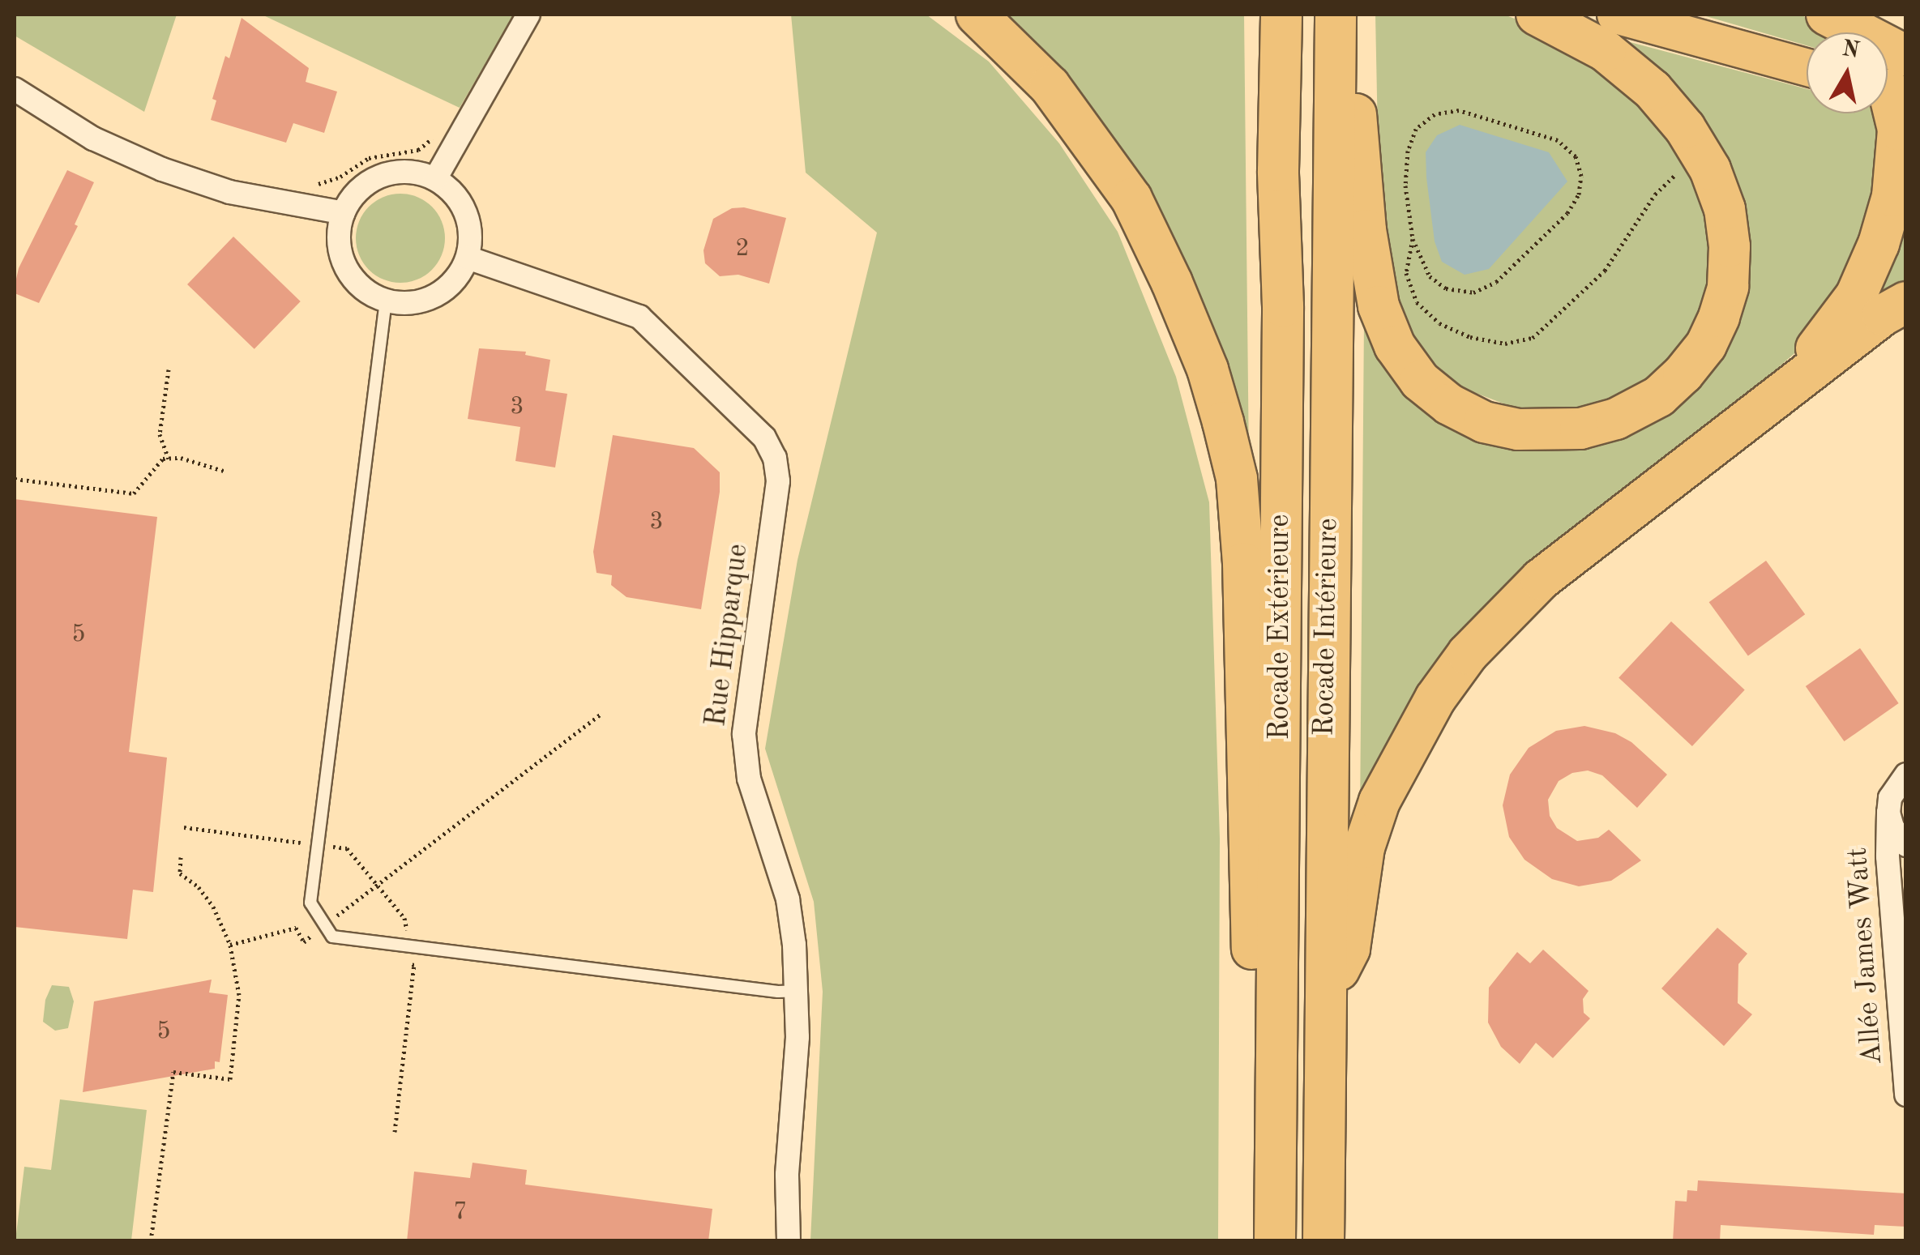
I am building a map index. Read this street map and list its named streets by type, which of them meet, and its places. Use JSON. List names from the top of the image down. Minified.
{"streets":{"highway":["Rocade Extérieure","Rocade Intérieure"],"street":["Rue Hipparque","Allée James Watt"]},"house_numbers":["2","3","3","5","5","7"],"north":"top"}
